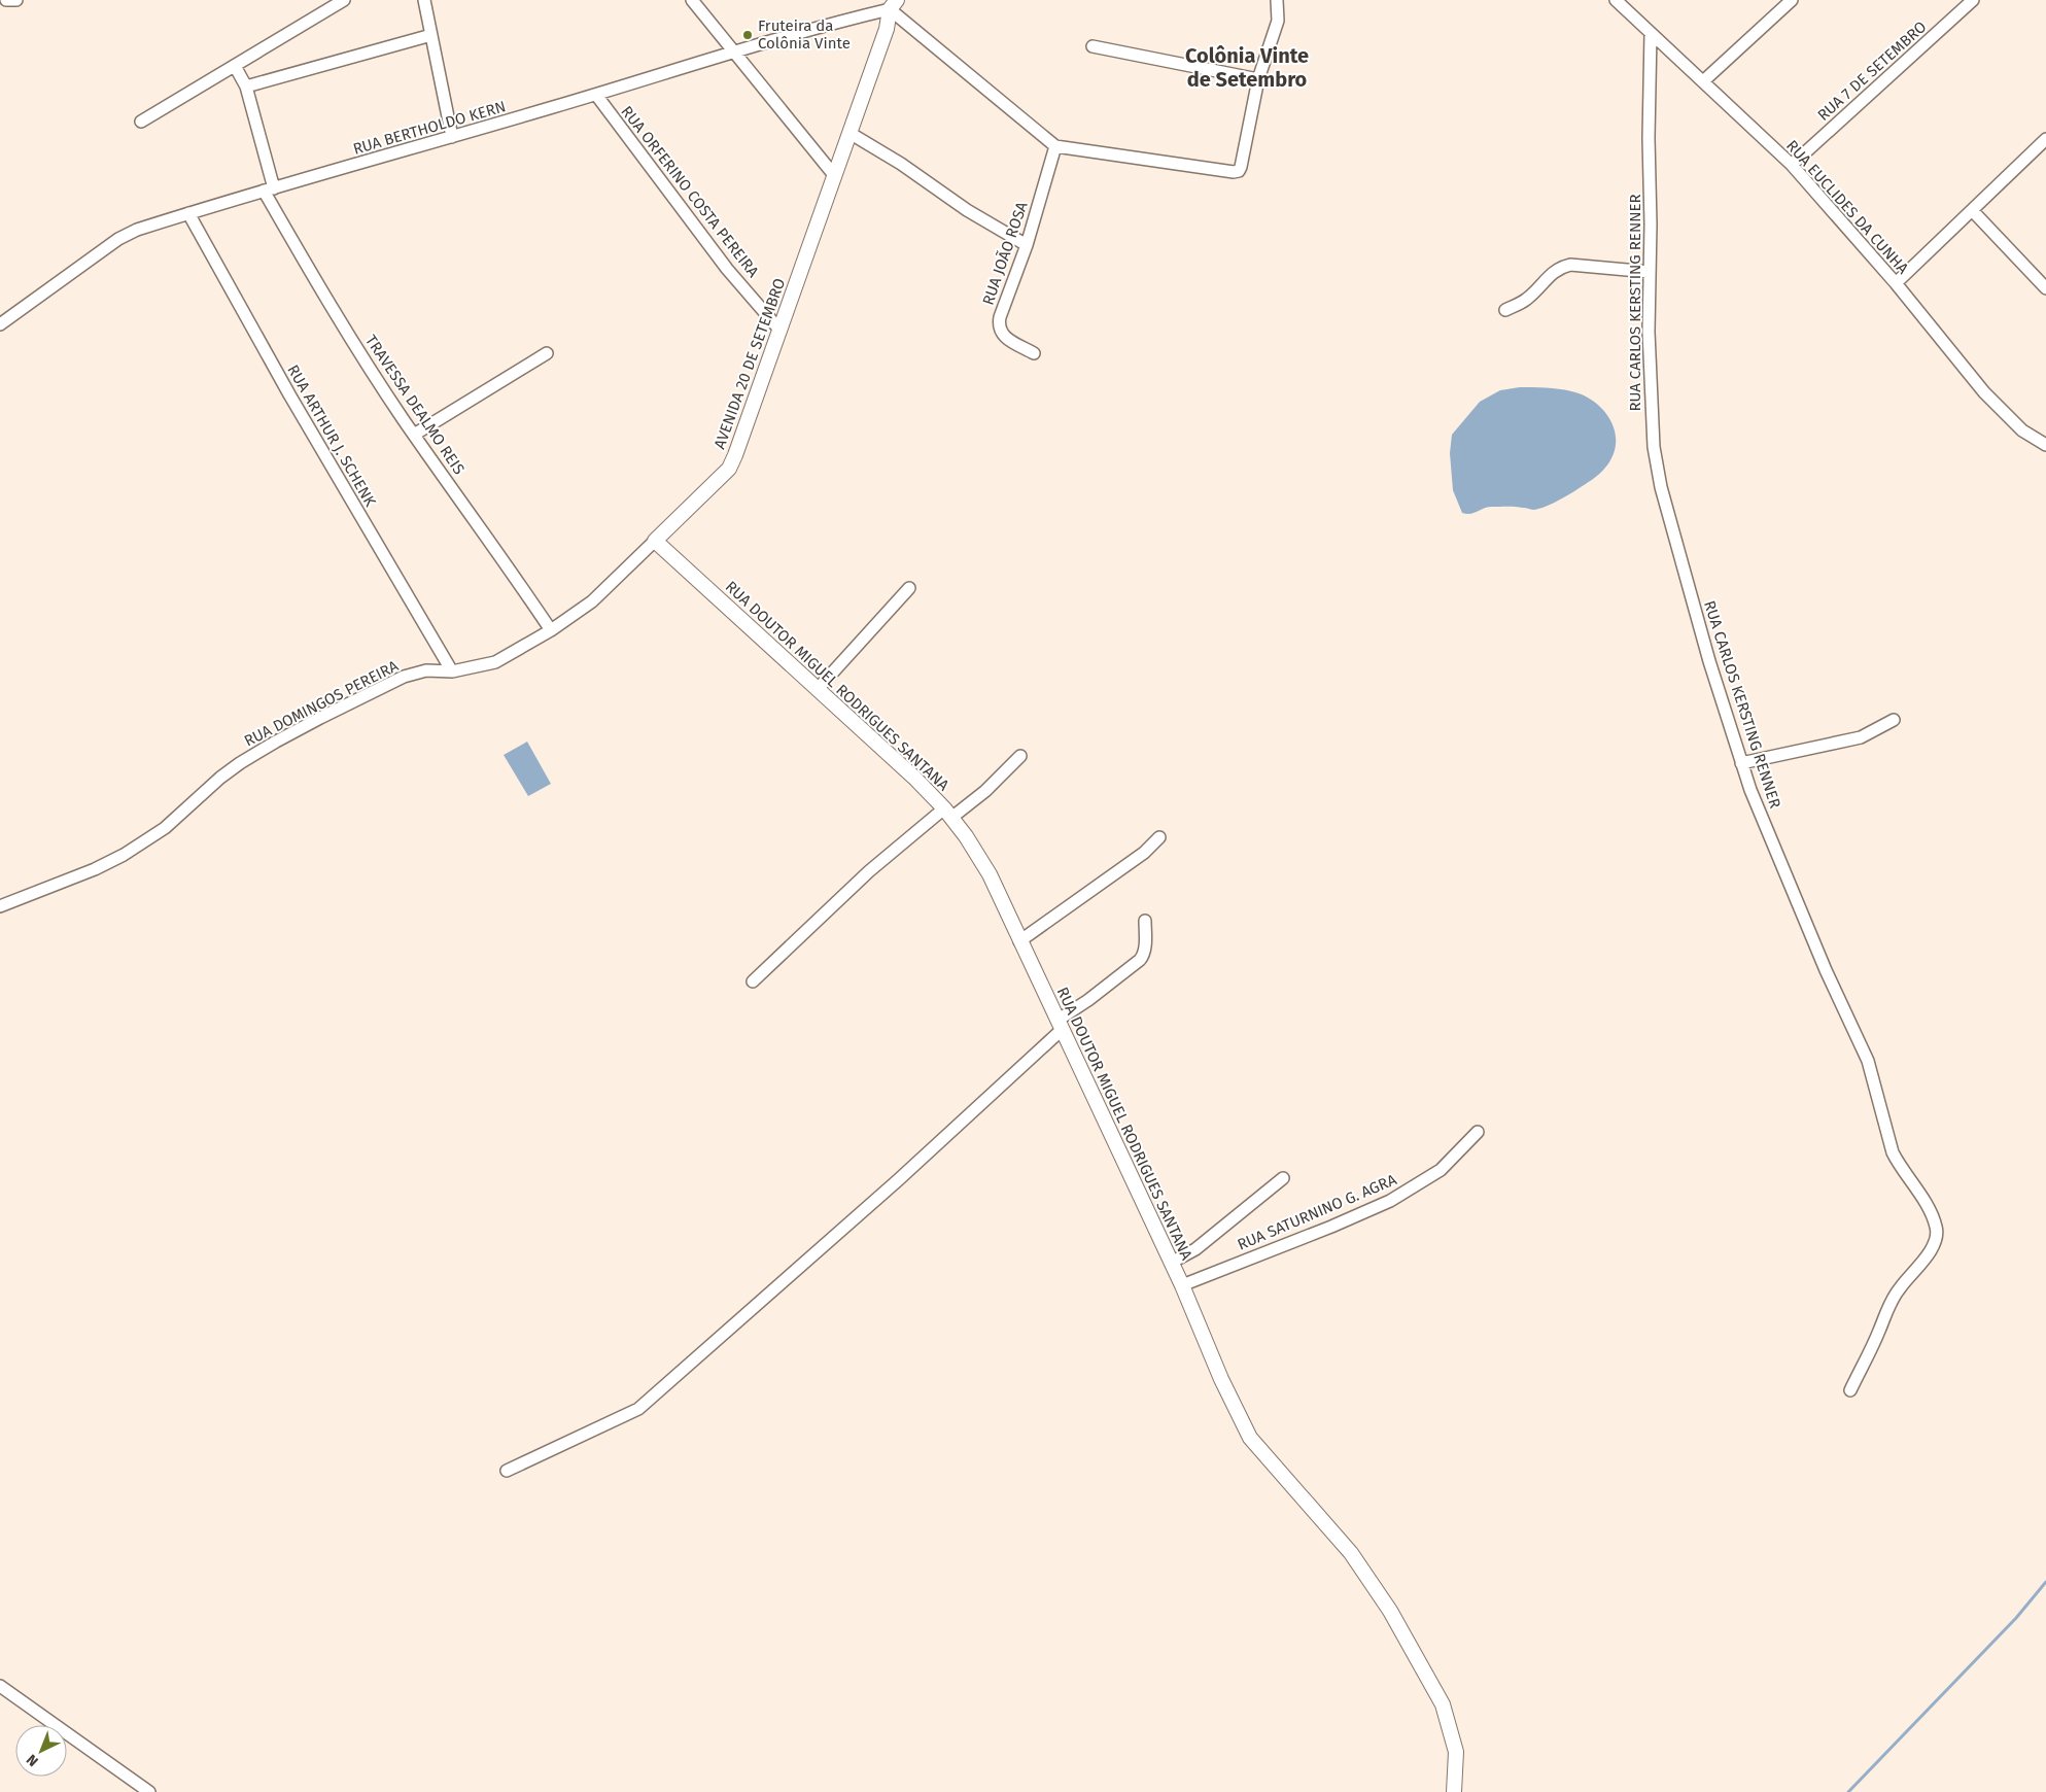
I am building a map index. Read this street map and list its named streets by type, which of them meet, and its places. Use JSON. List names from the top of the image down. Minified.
{"streets":{"street":["RUA 7 DE SETEMBRO","RUA BERTHOLDO KERN","RUA ORFERINO COSTA PEREIRA","RUA EUCLIDES DA CUNHA","RUA JOÃO ROSA","RUA CARLOS KERSTING RENNER","AVENIDA 20 DE SETEMBRO","TRAVESSA DEALMO REIS","RUA ARTHUR J. SCHENK","RUA DOUTOR MIGUEL RODRIGUES SANTANA","RUA DOMINGOS PEREIRA","RUA SATURNINO G. AGRA"]},"crossings":[["RUA 7 DE SETEMBRO","RUA EUCLIDES DA CUNHA"],["RUA BERTHOLDO KERN","RUA ORFERINO COSTA PEREIRA"],["RUA BERTHOLDO KERN","AVENIDA 20 DE SETEMBRO"],["RUA BERTHOLDO KERN","TRAVESSA DEALMO REIS"],["RUA BERTHOLDO KERN","RUA ARTHUR J. SCHENK"],["RUA ORFERINO COSTA PEREIRA","AVENIDA 20 DE SETEMBRO"],["RUA EUCLIDES DA CUNHA","RUA CARLOS KERSTING RENNER"],["AVENIDA 20 DE SETEMBRO","TRAVESSA DEALMO REIS"],["AVENIDA 20 DE SETEMBRO","RUA ARTHUR J. SCHENK"],["AVENIDA 20 DE SETEMBRO","RUA DOUTOR MIGUEL RODRIGUES SANTANA"],["AVENIDA 20 DE SETEMBRO","RUA DOMINGOS PEREIRA"],["RUA ARTHUR J. SCHENK","RUA DOMINGOS PEREIRA"],["RUA DOUTOR MIGUEL RODRIGUES SANTANA","RUA SATURNINO G. AGRA"]],"districts":["Colônia Vinte de Setembro"],"places":["Fruteira da Colônia Vinte"],"north":"bottom left"}
